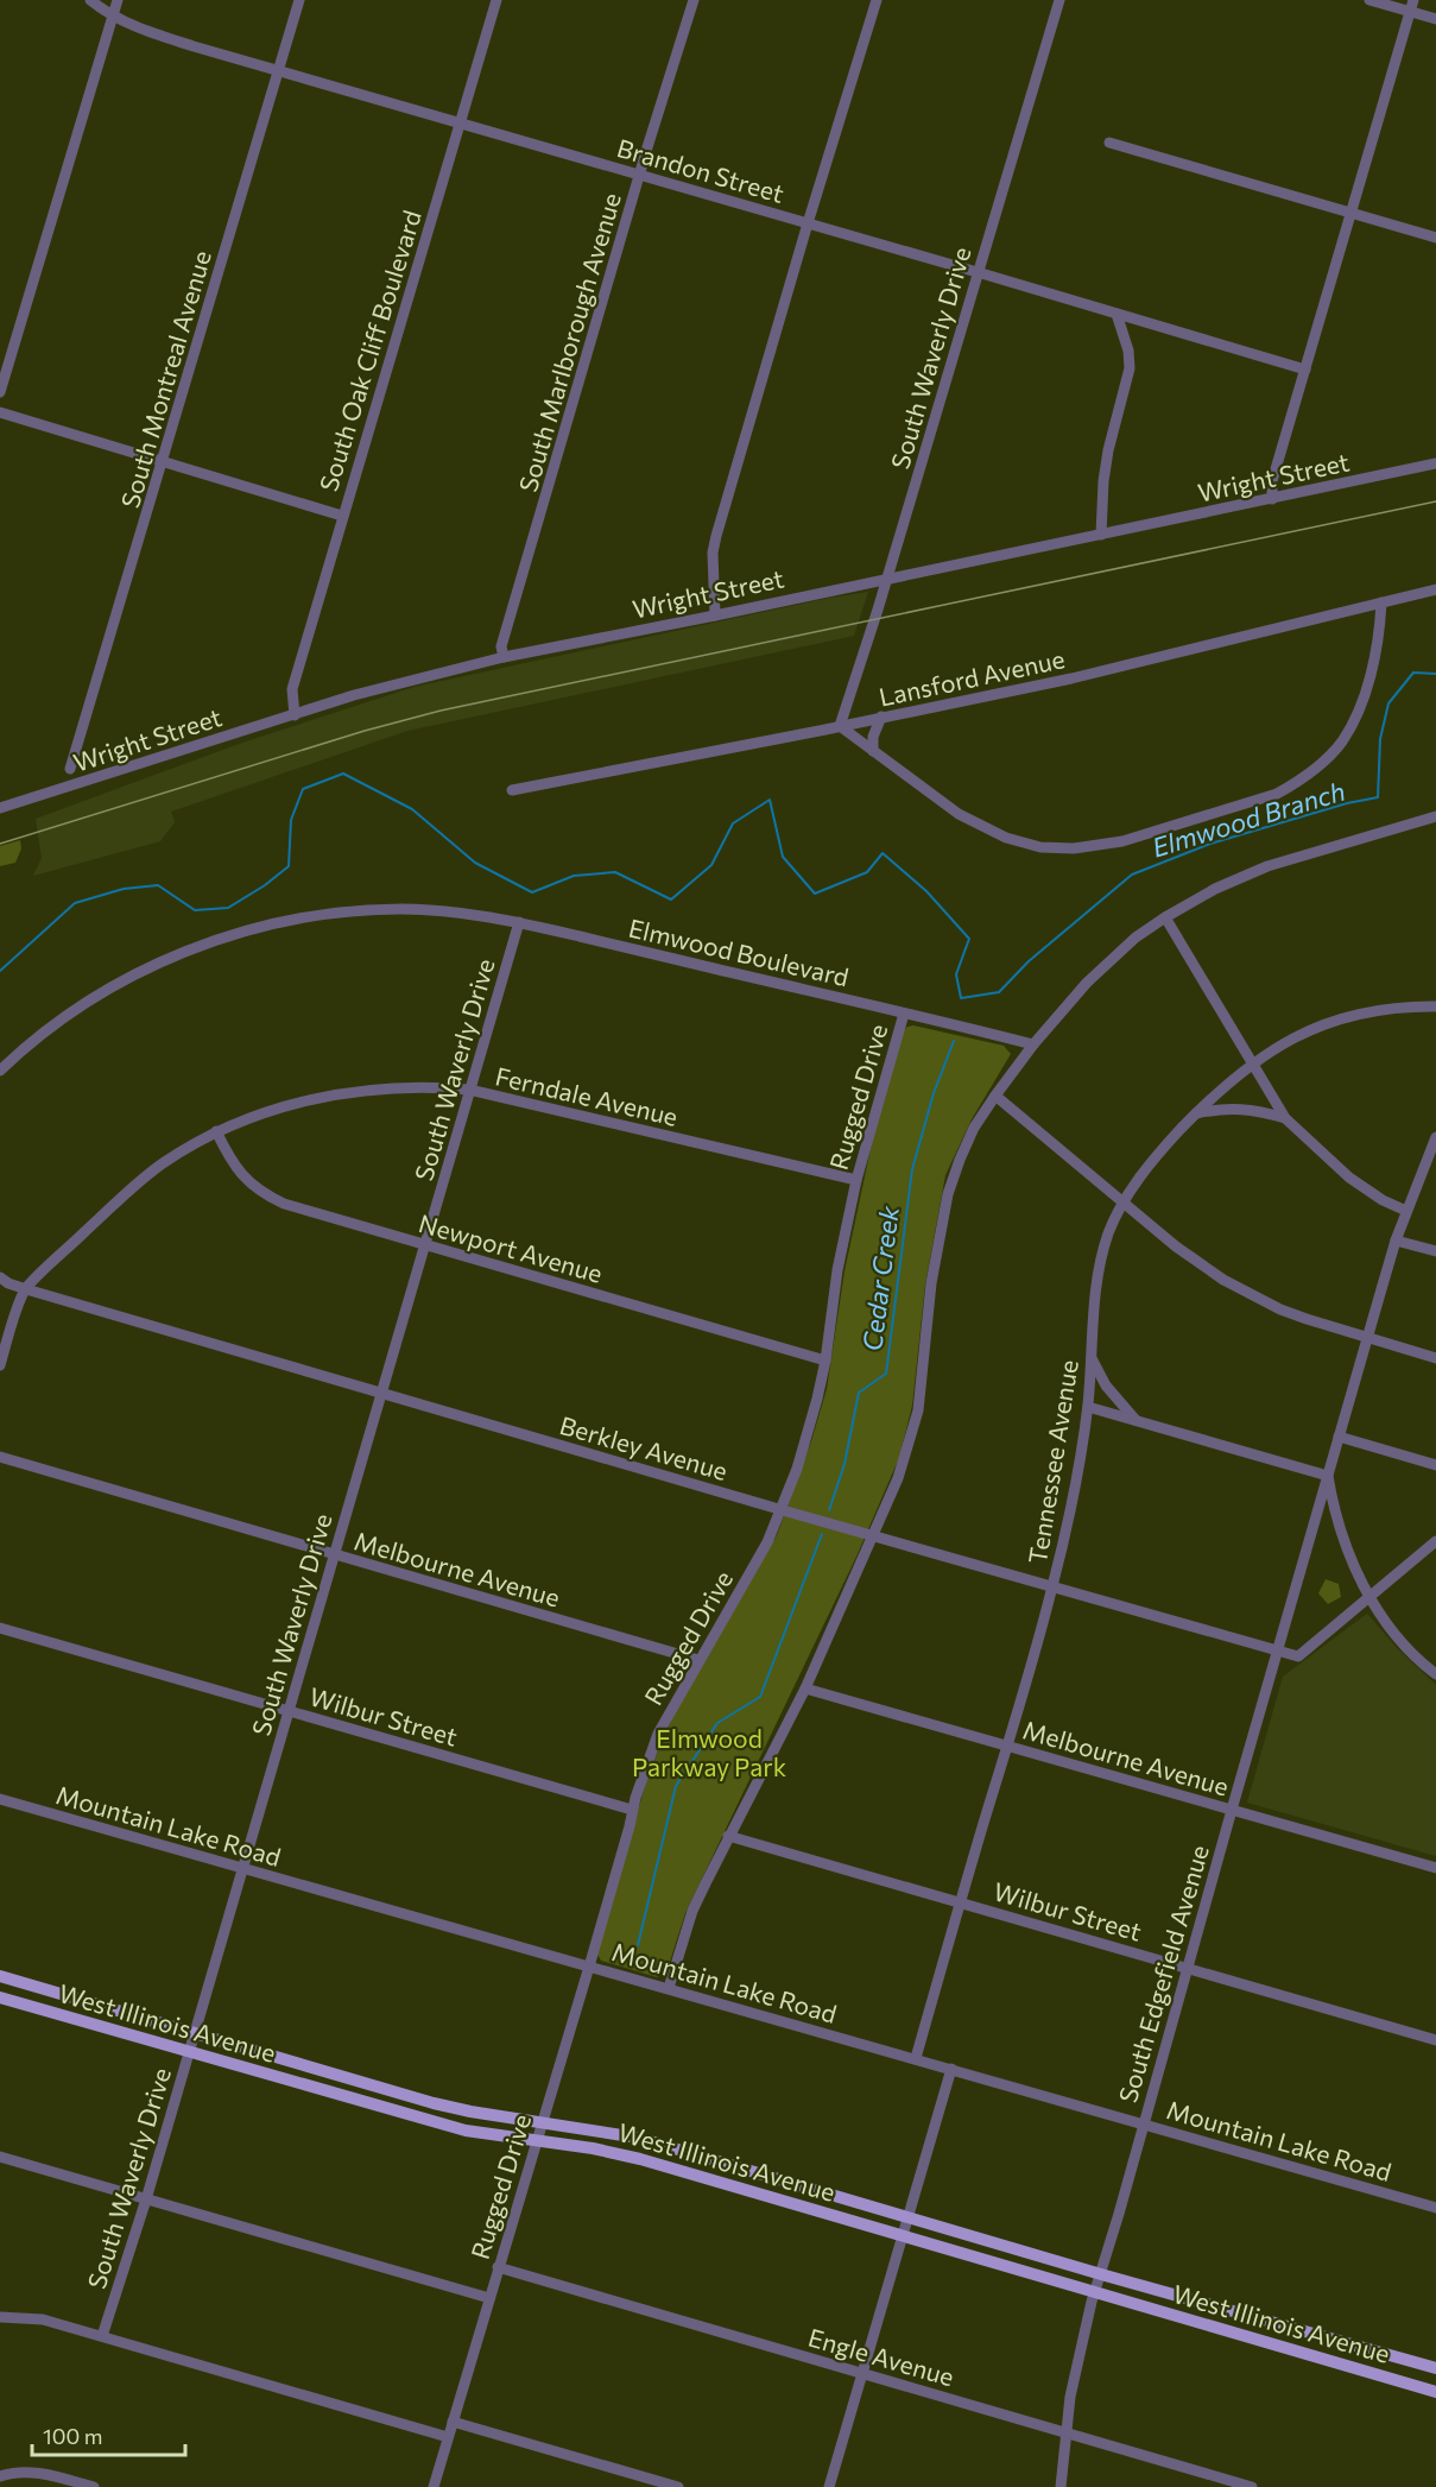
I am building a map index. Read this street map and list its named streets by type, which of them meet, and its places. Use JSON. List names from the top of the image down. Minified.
{"streets":{"main road":["West Illinois Avenue"],"street":["Brandon Street","South Marlborough Avenue","South Oak Cliff Boulevard","South Waverly Drive","South Montreal Avenue","Wright Street","Lansford Avenue","Elmwood Boulevard","Ferndale Avenue","Rugged Drive","Newport Avenue","Berkley Avenue","Tennessee Avenue","Melbourne Avenue","Wilbur Street","Mountain Lake Road","South Edgefield Avenue","Engle Avenue"]},"crossings":[["Brandon Street","South Marlborough Avenue"],["Brandon Street","South Oak Cliff Boulevard"],["Brandon Street","South Waverly Drive"],["Brandon Street","South Montreal Avenue"],["South Marlborough Avenue","Wright Street"],["South Oak Cliff Boulevard","Wright Street"],["South Waverly Drive","Wright Street"],["South Waverly Drive","Lansford Avenue"],["South Waverly Drive","Elmwood Boulevard"],["South Waverly Drive","Ferndale Avenue"],["South Waverly Drive","Newport Avenue"],["South Waverly Drive","Berkley Avenue"],["South Waverly Drive","Melbourne Avenue"],["South Waverly Drive","Wilbur Street"],["South Waverly Drive","Mountain Lake Road"],["South Waverly Drive","West Illinois Avenue"],["Elmwood Boulevard","Rugged Drive"],["Ferndale Avenue","Rugged Drive"],["Ferndale Avenue","Newport Avenue"],["Ferndale Avenue","Berkley Avenue"],["Rugged Drive","Newport Avenue"],["Rugged Drive","Berkley Avenue"],["Rugged Drive","Melbourne Avenue"],["Rugged Drive","Wilbur Street"],["Rugged Drive","Mountain Lake Road"],["Rugged Drive","West Illinois Avenue"],["Rugged Drive","Engle Avenue"],["Berkley Avenue","Tennessee Avenue"],["Berkley Avenue","South Edgefield Avenue"],["Tennessee Avenue","Melbourne Avenue"],["Tennessee Avenue","Wilbur Street"],["Tennessee Avenue","Mountain Lake Road"],["Melbourne Avenue","South Edgefield Avenue"],["Wilbur Street","South Edgefield Avenue"],["Mountain Lake Road","South Edgefield Avenue"],["South Edgefield Avenue","West Illinois Avenue"],["South Edgefield Avenue","Engle Avenue"]],"water":["Elmwood Branch","Cedar Creek"],"parks":["Elmwood Parkway Park"],"scale_bar":"100 m"}
